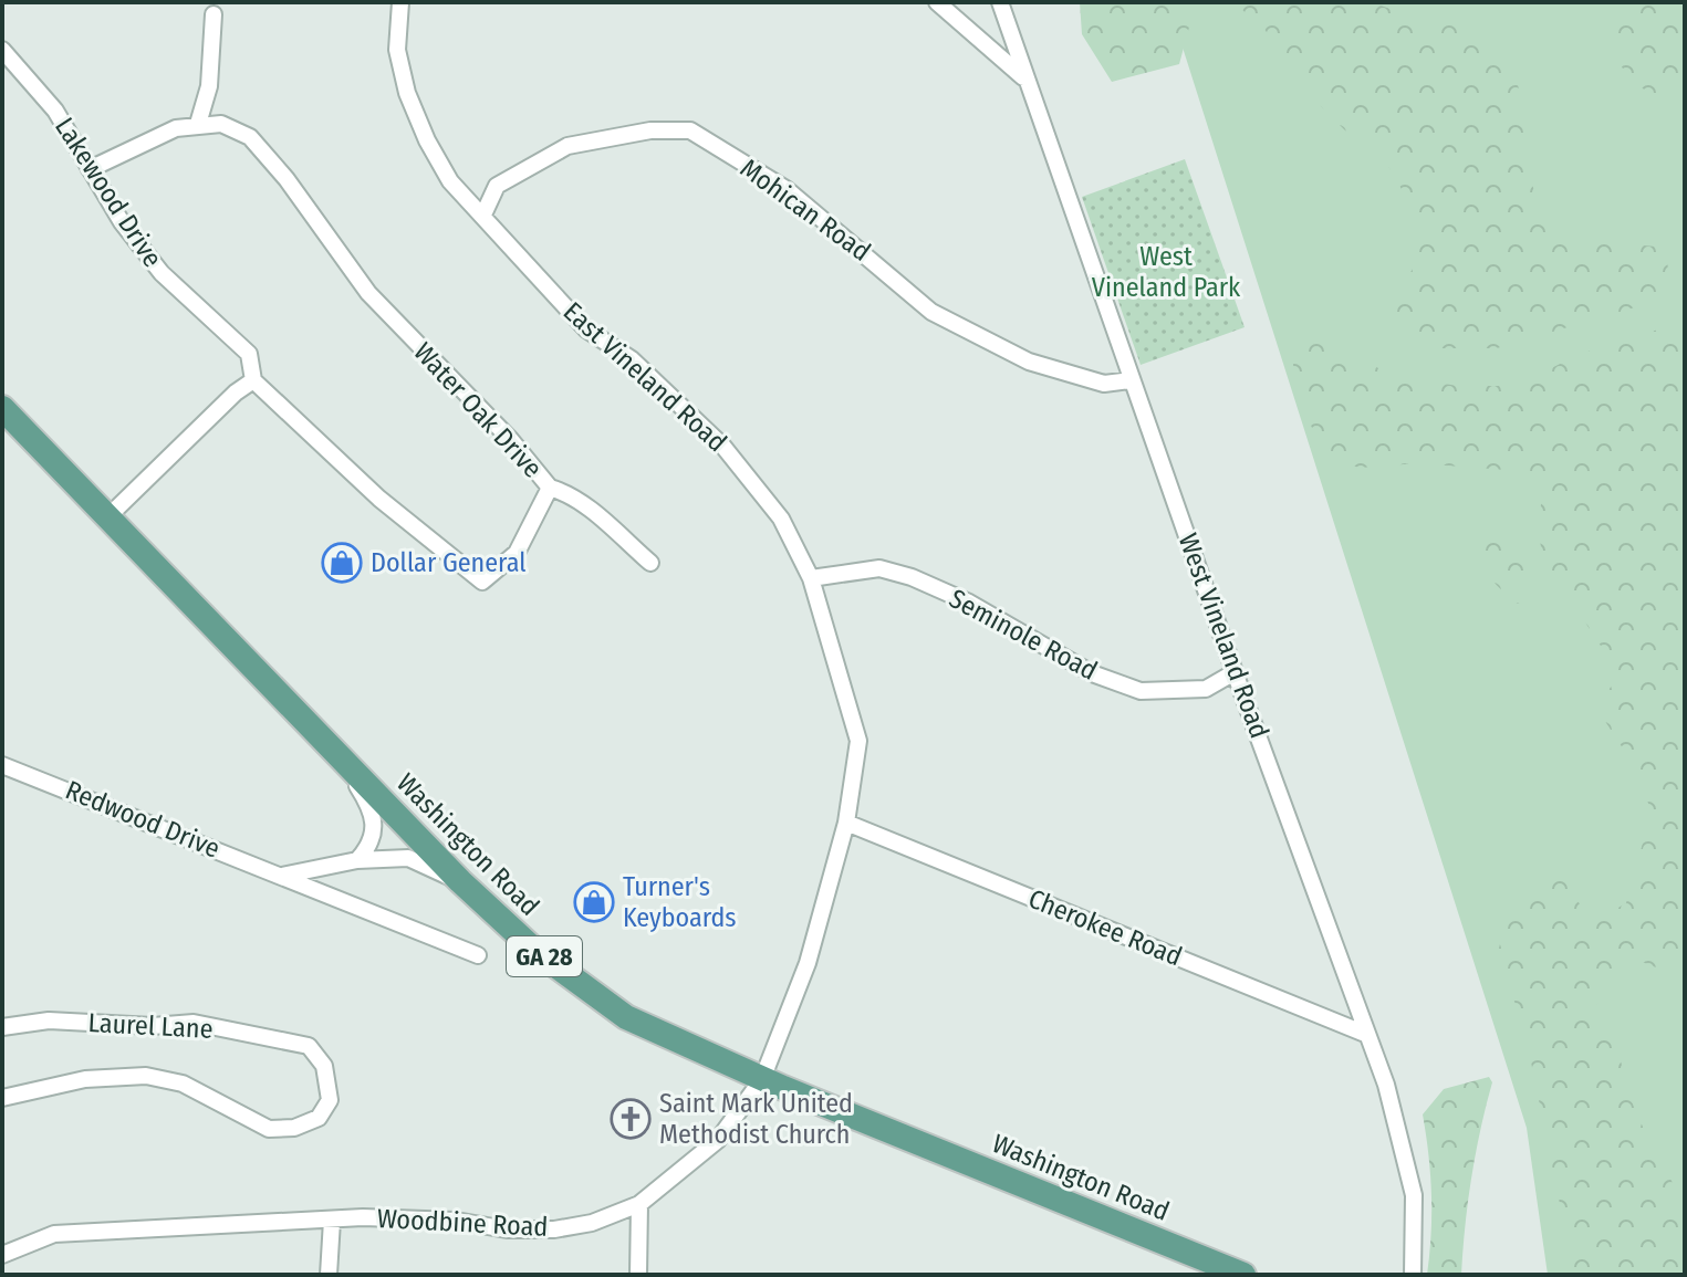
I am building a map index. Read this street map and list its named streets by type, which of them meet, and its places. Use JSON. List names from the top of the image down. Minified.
{"streets":{"main road":["Washington Road","GA 28"],"street":["Lakewood Drive","Mohican Road","East Vineland Road","Water Oak Drive","Seminole Road","West Vineland Road","Redwood Drive","Cherokee Road","Laurel Lane","Woodbine Road"]},"crossings":[["Lakewood Drive","Water Oak Drive"],["Mohican Road","East Vineland Road"],["Mohican Road","West Vineland Road"],["East Vineland Road","Seminole Road"],["East Vineland Road","Washington Road"],["East Vineland Road","Cherokee Road"],["East Vineland Road","Woodbine Road"],["Seminole Road","West Vineland Road"],["West Vineland Road","Cherokee Road"],["Washington Road","Woodbine Road"]],"parks":["West Vineland Park"],"places":{"shop":["Dollar General","Turner's Keyboards"],"church":["Saint Mark United Methodist Church"]}}
